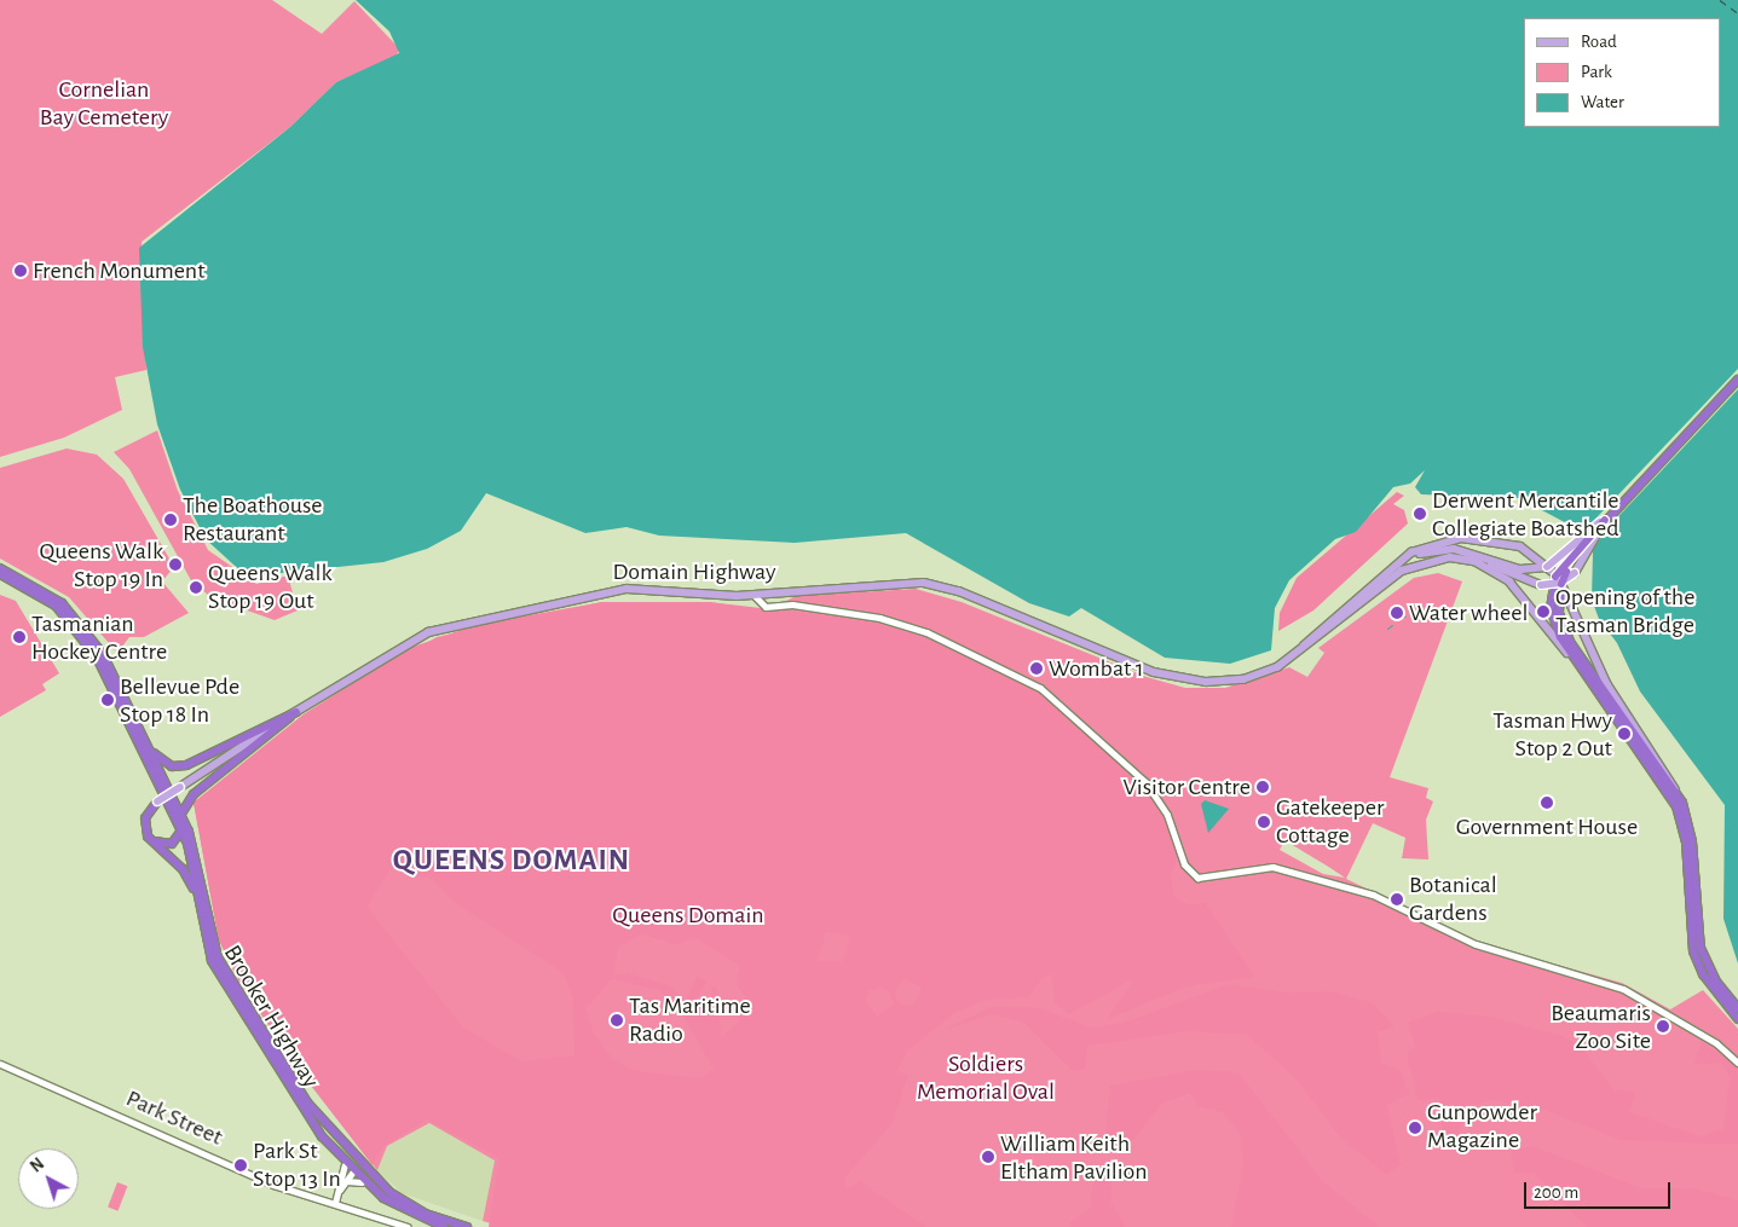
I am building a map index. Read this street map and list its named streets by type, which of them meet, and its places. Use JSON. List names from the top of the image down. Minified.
{"streets":{"highway":["Brooker Highway"],"main road":["Domain Highway"],"street":["Park Street"]},"districts":["QUEENS DOMAIN"],"parks":["Cornelian Bay Cemetery","Queens Domain","Soldiers Memorial Oval"],"places":["French Monument","Derwent Mercantile Collegiate Boatshed","The Boathouse Restaurant","Queens Walk Stop 19 In","Queens Walk Stop 19 Out","Opening of the Tasman Bridge","Water wheel","Tasmanian Hockey Centre","Wombat 1","Bellevue Pde Stop 18 In","Tasman Hwy Stop 2 Out","Visitor Centre","Government House","Gatekeeper Cottage","Botanical Gardens","Tas Maritime Radio","Beaumaris Zoo Site","Gunpowder Magazine","William Keith Eltham Pavilion","Park St Stop 13 In"],"legend":["Road","Park","Water"],"scale_bar":"200 m","north":"top left"}
